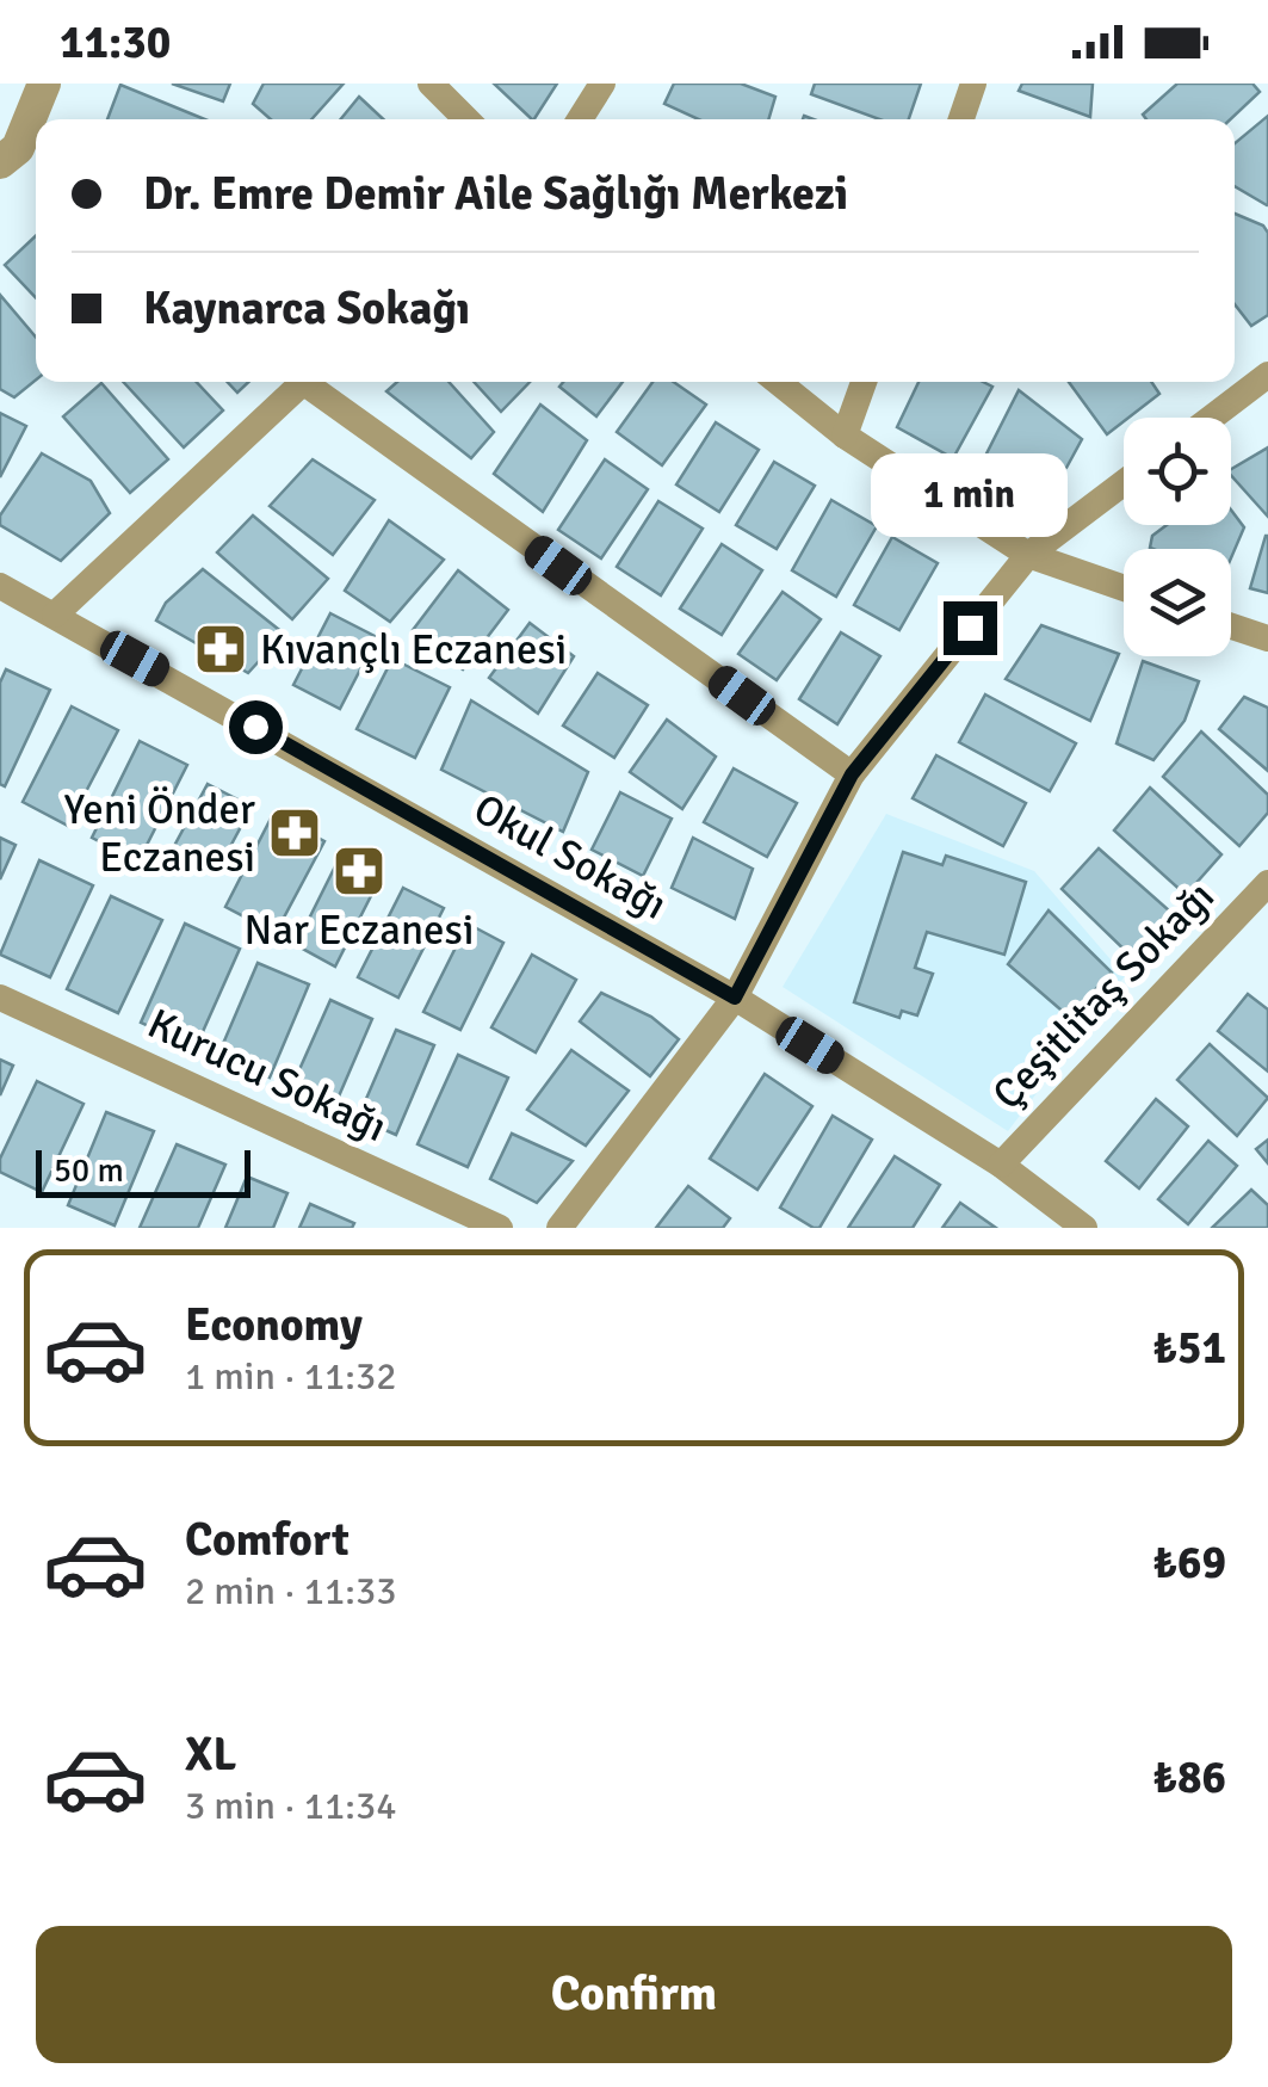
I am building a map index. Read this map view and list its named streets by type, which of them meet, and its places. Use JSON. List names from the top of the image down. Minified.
{"streets":{"street":["Okul Sokağı","Çeşitlitaş Sokağı","Kurucu Sokağı"]},"crossings":[["Okul Sokağı","Çeşitlitaş Sokağı"]],"places":{"pharmacy":["Kıvançlı Eczanesi","Yeni Önder Eczanesi","Nar Eczanesi"]},"scale_bar":"50 m","page":{"status":"11:30","banner":["Dr. Emre Demir Aile Sağlığı Merkezi","Kaynarca Sokağı"],"bubble":"1 min","scale":"50 m","list":[{"name":"Economy","note":"1 min · 11:32","value":"₺51"},{"name":"Comfort","note":"2 min · 11:33","value":"₺69"},{"name":"XL","note":"3 min · 11:34","value":"₺86"}],"buttons":"Confirm"}}
